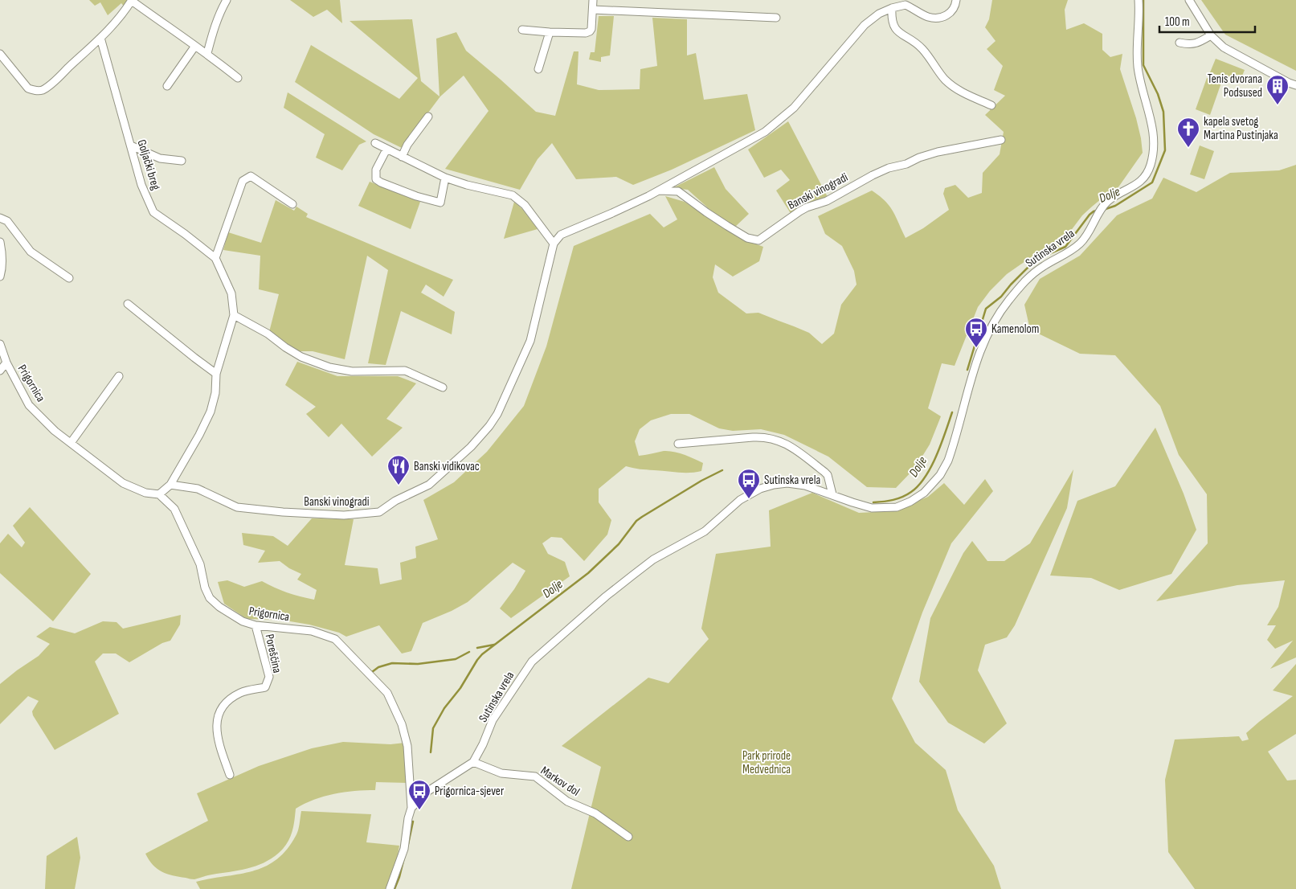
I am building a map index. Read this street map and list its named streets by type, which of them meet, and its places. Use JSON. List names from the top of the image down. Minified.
{"streets":{"street":["Goljački breg","Banski vinogradi","Sutinska vrela","Prigornica","Poreščina","Markov dol"]},"crossings":[["Goljački breg","Banski vinogradi"],["Sutinska vrela","Prigornica"],["Sutinska vrela","Markov dol"],["Prigornica","Poreščina"]],"water":["Dolje"],"parks":["Park prirode Medvednica"],"places":{"building":["Tenis dvorana Podsused"],"church":["kapela svetog Martina Pustinjaka"],"bus stop":["Kamenolom","Sutinska vrela","Prigornica-sjever"],"restaurant":["Banski vidikovac"]},"scale_bar":"100 m"}
